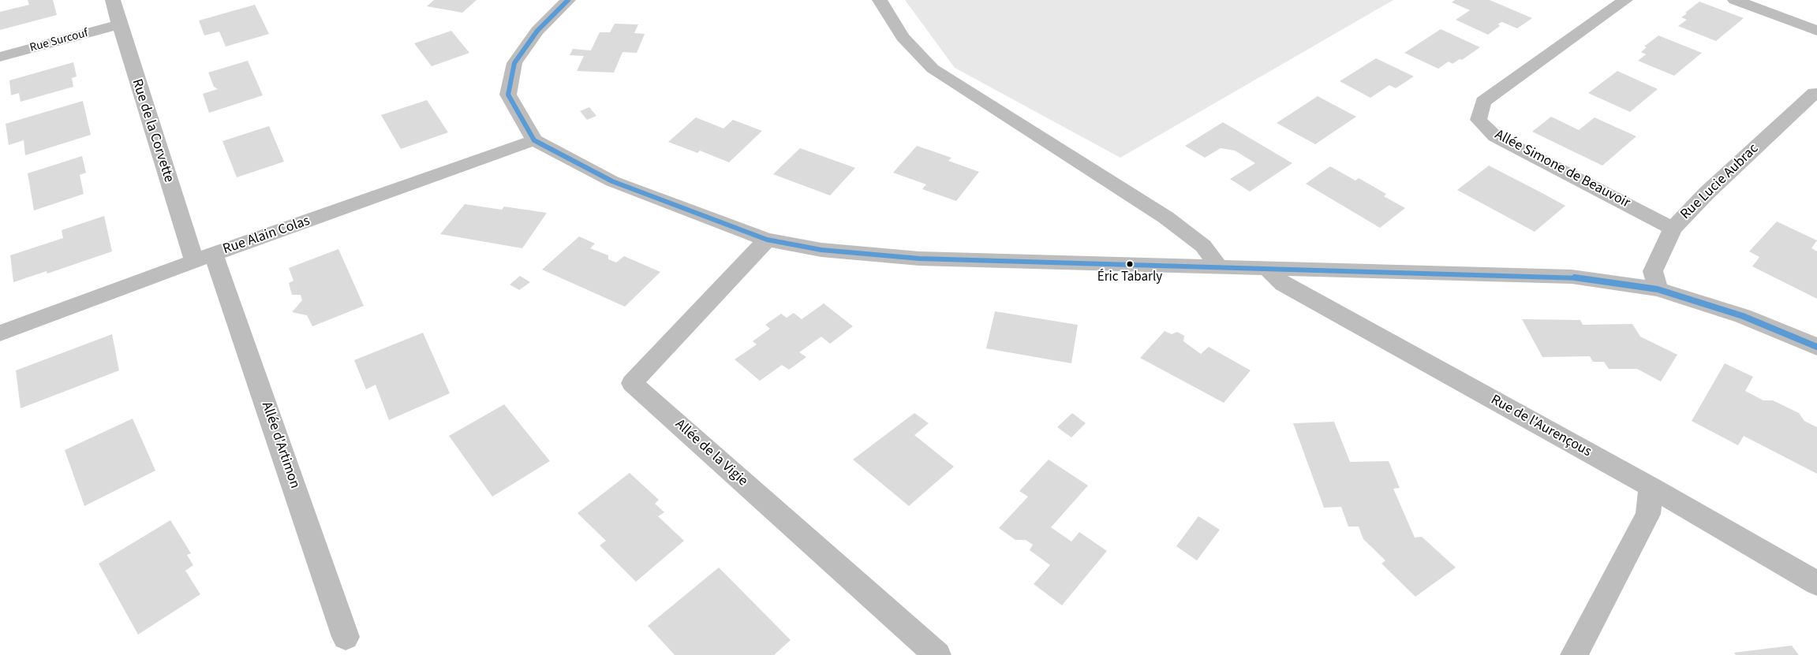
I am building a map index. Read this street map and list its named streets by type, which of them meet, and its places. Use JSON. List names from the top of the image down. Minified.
{"streets":{"street":["Rue Surcouf","Rue de la Corvette","Allée Simone de Beauvoir","Rue Lucie Aubrac","Rue Alain Colas","Rue de l'Aurençous","Allée d'Artimon","Allée de la Vigie"]},"crossings":[["Rue Surcouf","Rue de la Corvette"],["Rue de la Corvette","Rue Alain Colas"],["Rue de la Corvette","Allée d'Artimon"],["Allée Simone de Beauvoir","Rue Lucie Aubrac"],["Rue Alain Colas","Allée d'Artimon"]],"places":["Éric Tabarly"]}
